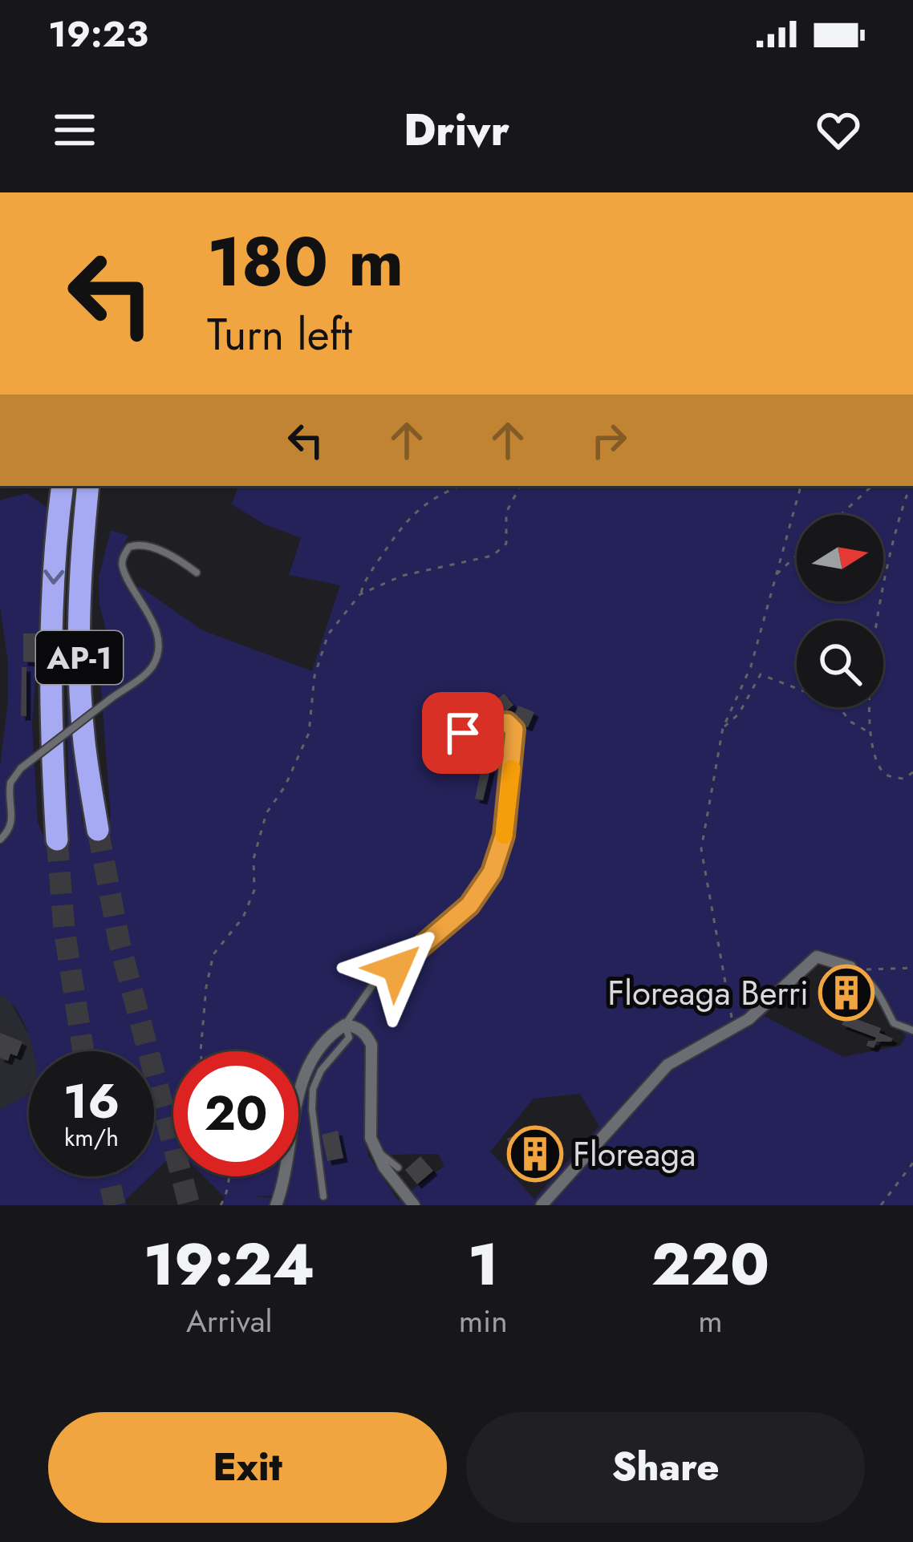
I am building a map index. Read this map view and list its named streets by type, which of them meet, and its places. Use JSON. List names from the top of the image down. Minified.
{"streets":{"highway":["AP-1"]},"places":{"building":["Floreaga Berri","Floreaga"]},"north":"right","page":{"status":"19:23","header":"Drivr","turn":["180 m","Turn left"],"speed":"16 km/h","limit":"20","eta":["19:24","Arrival","1","min","220","m"],"buttons":["Exit","Share"]}}
